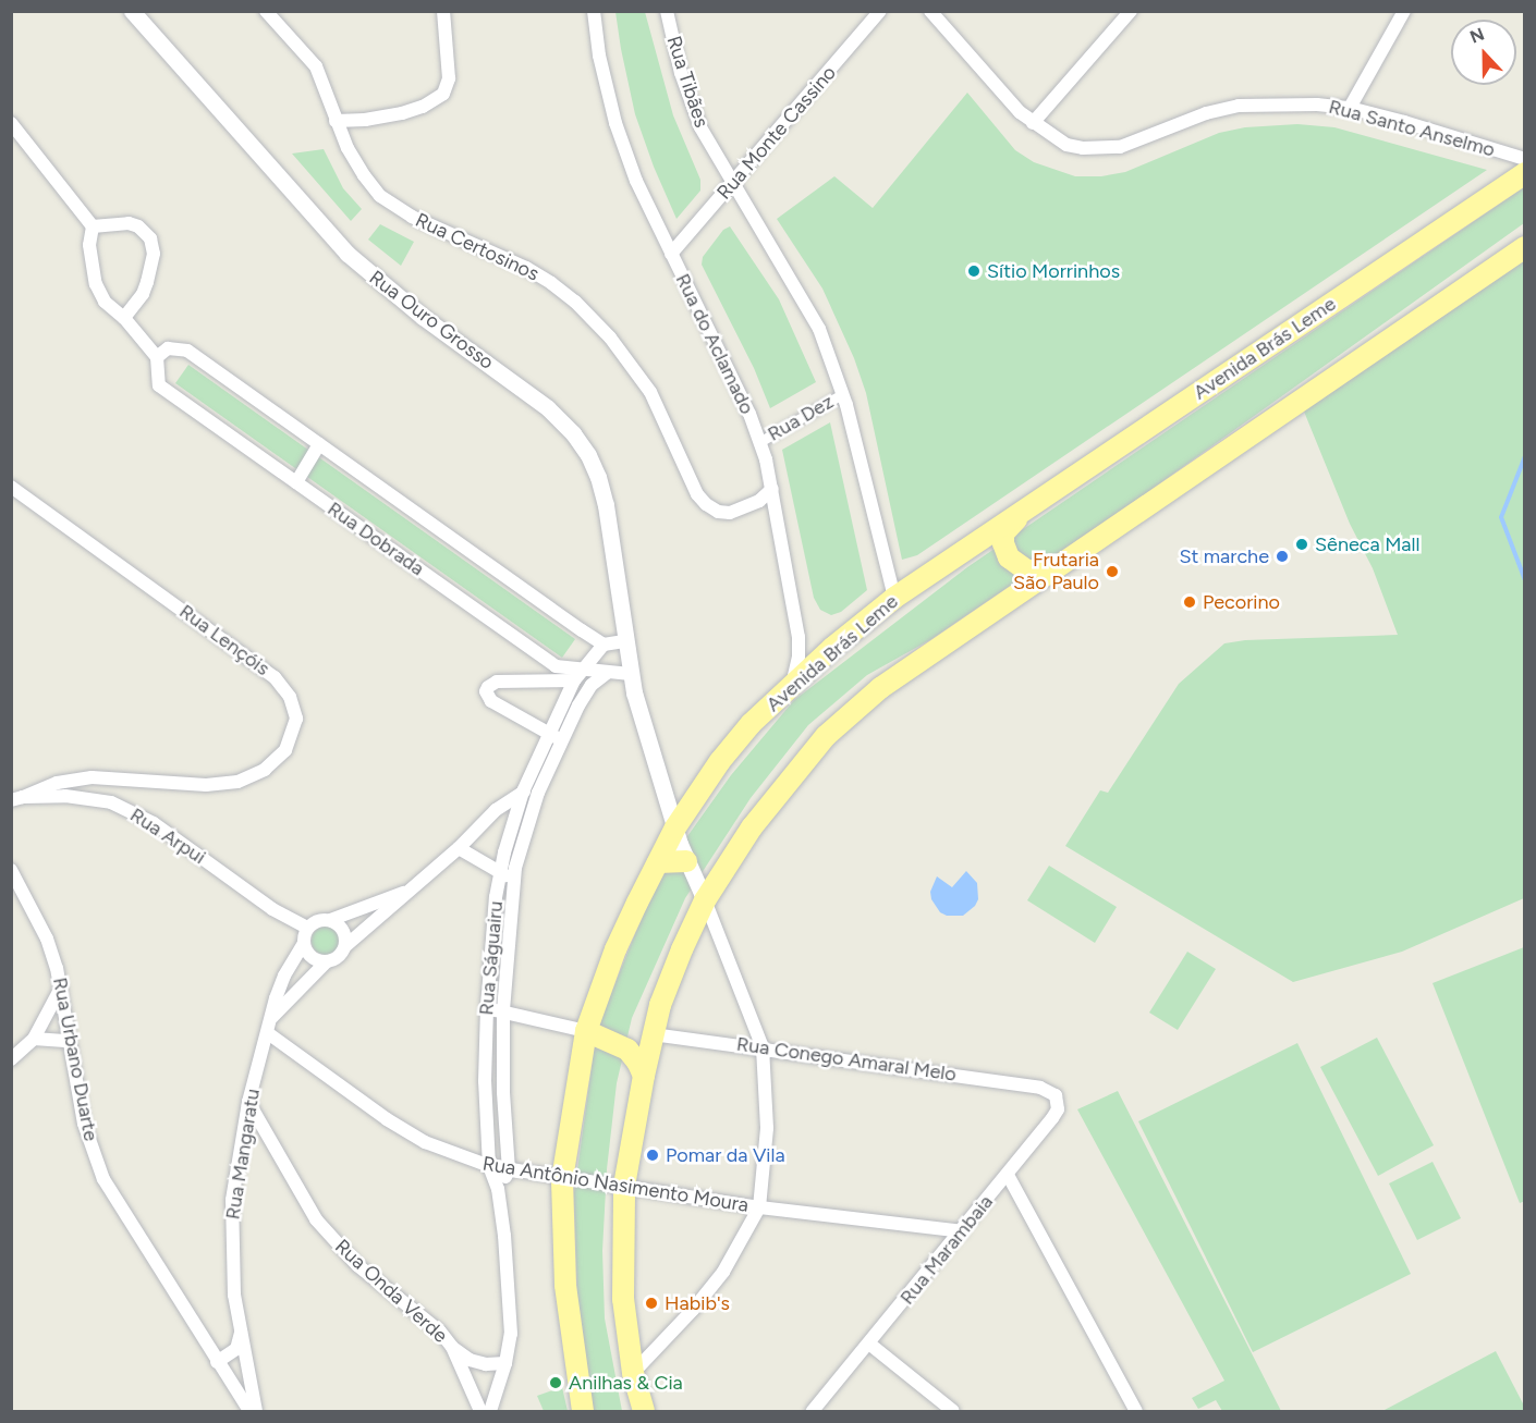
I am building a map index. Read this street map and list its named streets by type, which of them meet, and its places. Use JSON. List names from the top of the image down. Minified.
{"streets":{"main road":["Avenida Brás Leme"],"street":["Rua Tibães","Rua Santo Anselmo","Rua Monte Cassino","Rua Certosinos","Rua Ouro Grosso","Rua do Aclamado","Rua Dez","Rua Dobrada","Rua Lençóis","Rua Arpui","Rua Ságuairu","Rua Urbano Duarte","Rua Conego Amaral Melo","Rua Mangaratu","Rua Antônio Nasimento Moura","Rua Marambaia","Rua Onda Verde"]},"crossings":[["Rua Tibães","Rua Monte Cassino"],["Rua Tibães","Avenida Brás Leme"],["Rua Tibães","Rua Dez"],["Rua Monte Cassino","Rua do Aclamado"],["Rua Certosinos","Rua do Aclamado"],["Rua Ouro Grosso","Avenida Brás Leme"],["Rua Ouro Grosso","Rua Dobrada"],["Rua do Aclamado","Avenida Brás Leme"],["Rua do Aclamado","Rua Dez"],["Avenida Brás Leme","Rua Antônio Nasimento Moura"],["Rua Dobrada","Rua Ságuairu"],["Rua Lençóis","Rua Arpui"],["Rua Arpui","Rua Mangaratu"],["Rua Ságuairu","Rua Antônio Nasimento Moura"],["Rua Ságuairu","Rua Onda Verde"],["Rua Conego Amaral Melo","Rua Marambaia"],["Rua Mangaratu","Rua Antônio Nasimento Moura"],["Rua Mangaratu","Rua Onda Verde"],["Rua Antônio Nasimento Moura","Rua Marambaia"]],"places":["Sítio Morrinhos","Sêneca Mall","St marche","Frutaria São Paulo","Pecorino","Pomar da Vila","Habib's","Anilhas & Cia"],"north":"top"}
